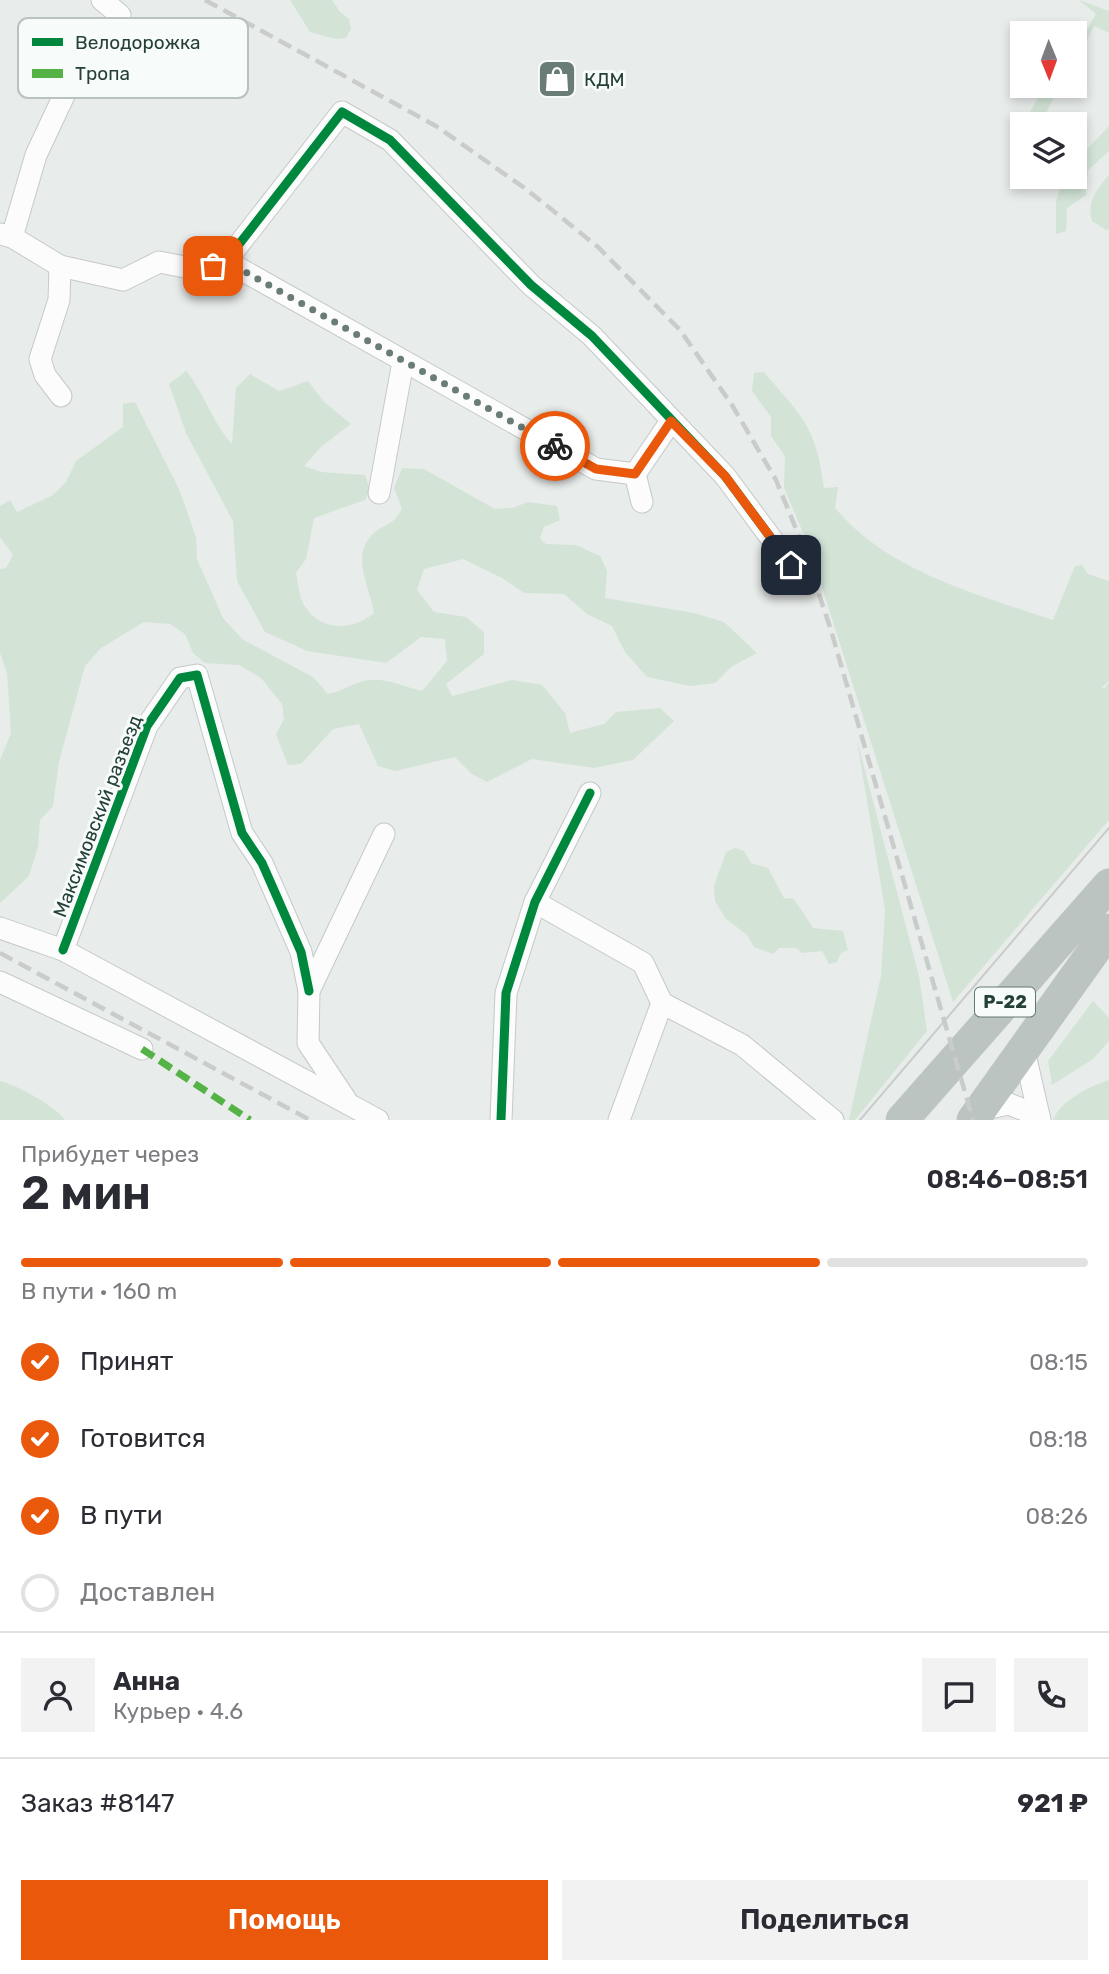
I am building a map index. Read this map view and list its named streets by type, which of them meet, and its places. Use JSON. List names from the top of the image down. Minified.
{"streets":{"highway":["Р-22"],"street":["Максимовский разъезд"]},"places":{"shop":["КДМ"]},"legend":["Велодорожка","Тропа"],"north":"bottom","page":{"heading":["2 мин","Прибудет через","08:46–08:51"],"panel":["Анна","Курьер · 4.6","Заказ #8147","921 ₽"],"bar":"В пути · 160 m","list":[["Принят","08:15"],["Готовится","08:18"],["В пути","08:26"],"Доставлен"],"buttons":["Помощь","Поделиться"]}}
